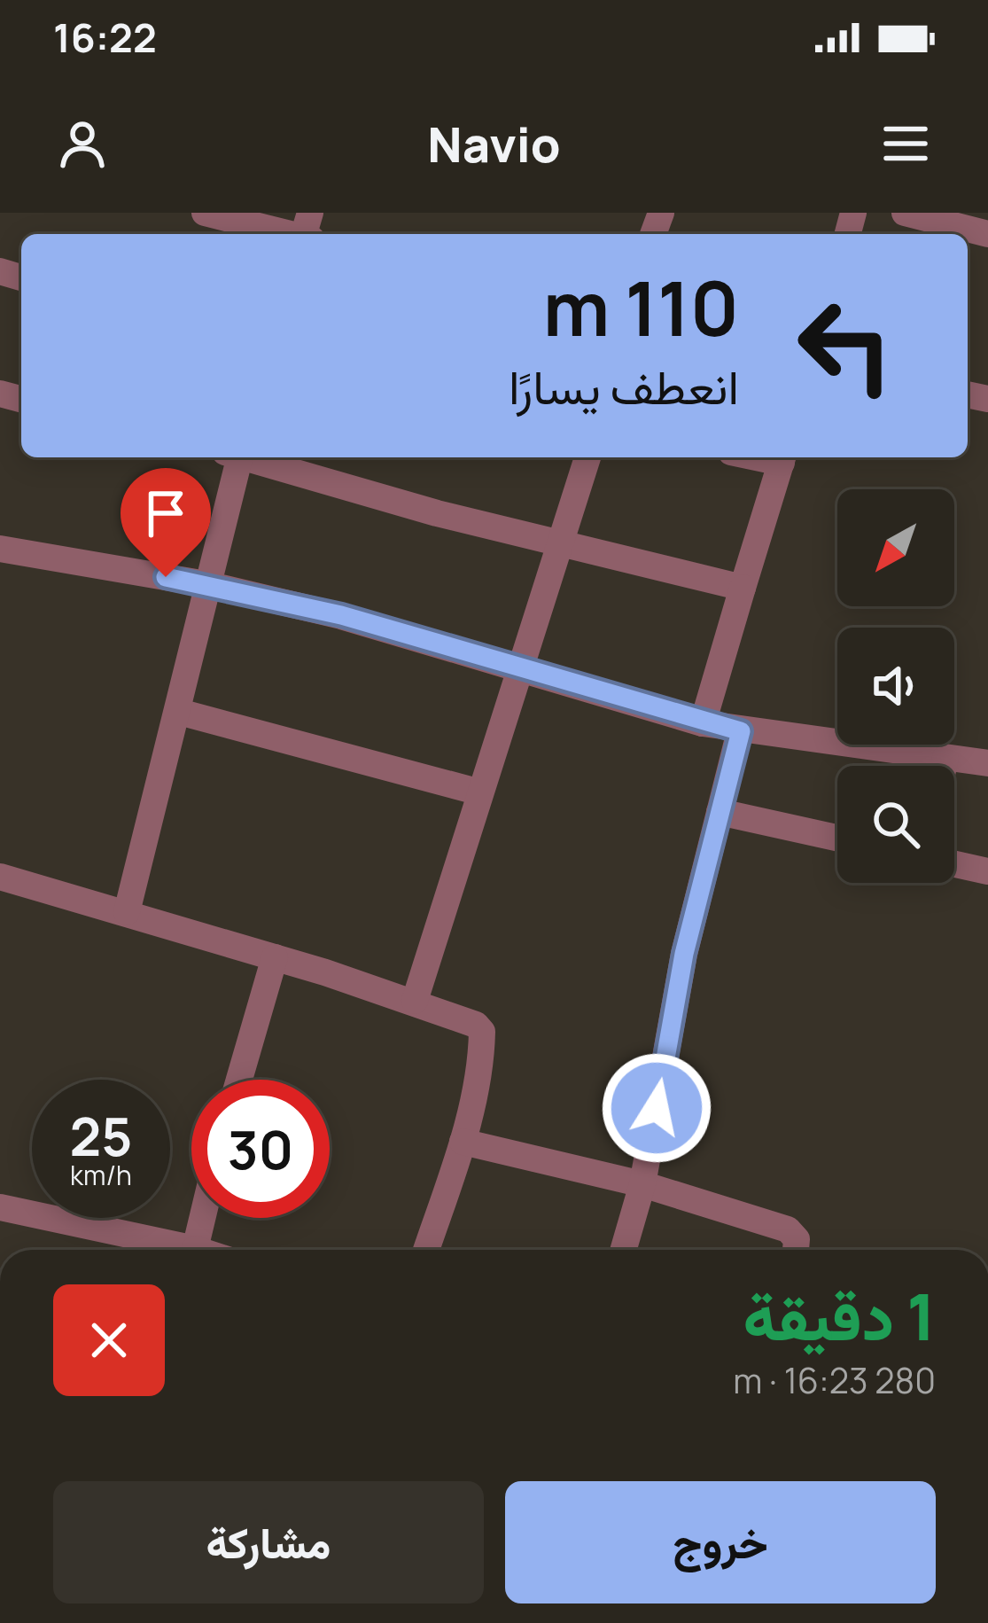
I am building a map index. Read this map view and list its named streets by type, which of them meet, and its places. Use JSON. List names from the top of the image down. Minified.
{"north":"bottom left","page":{"status":"16:22","header":"Navio","turn":["110 m","انعطف يسارًا"],"speed":"25 km/h","limit":"30","heading":["1 دقيقة","280 m · 16:23"],"buttons":["خروج","مشاركة"]}}
